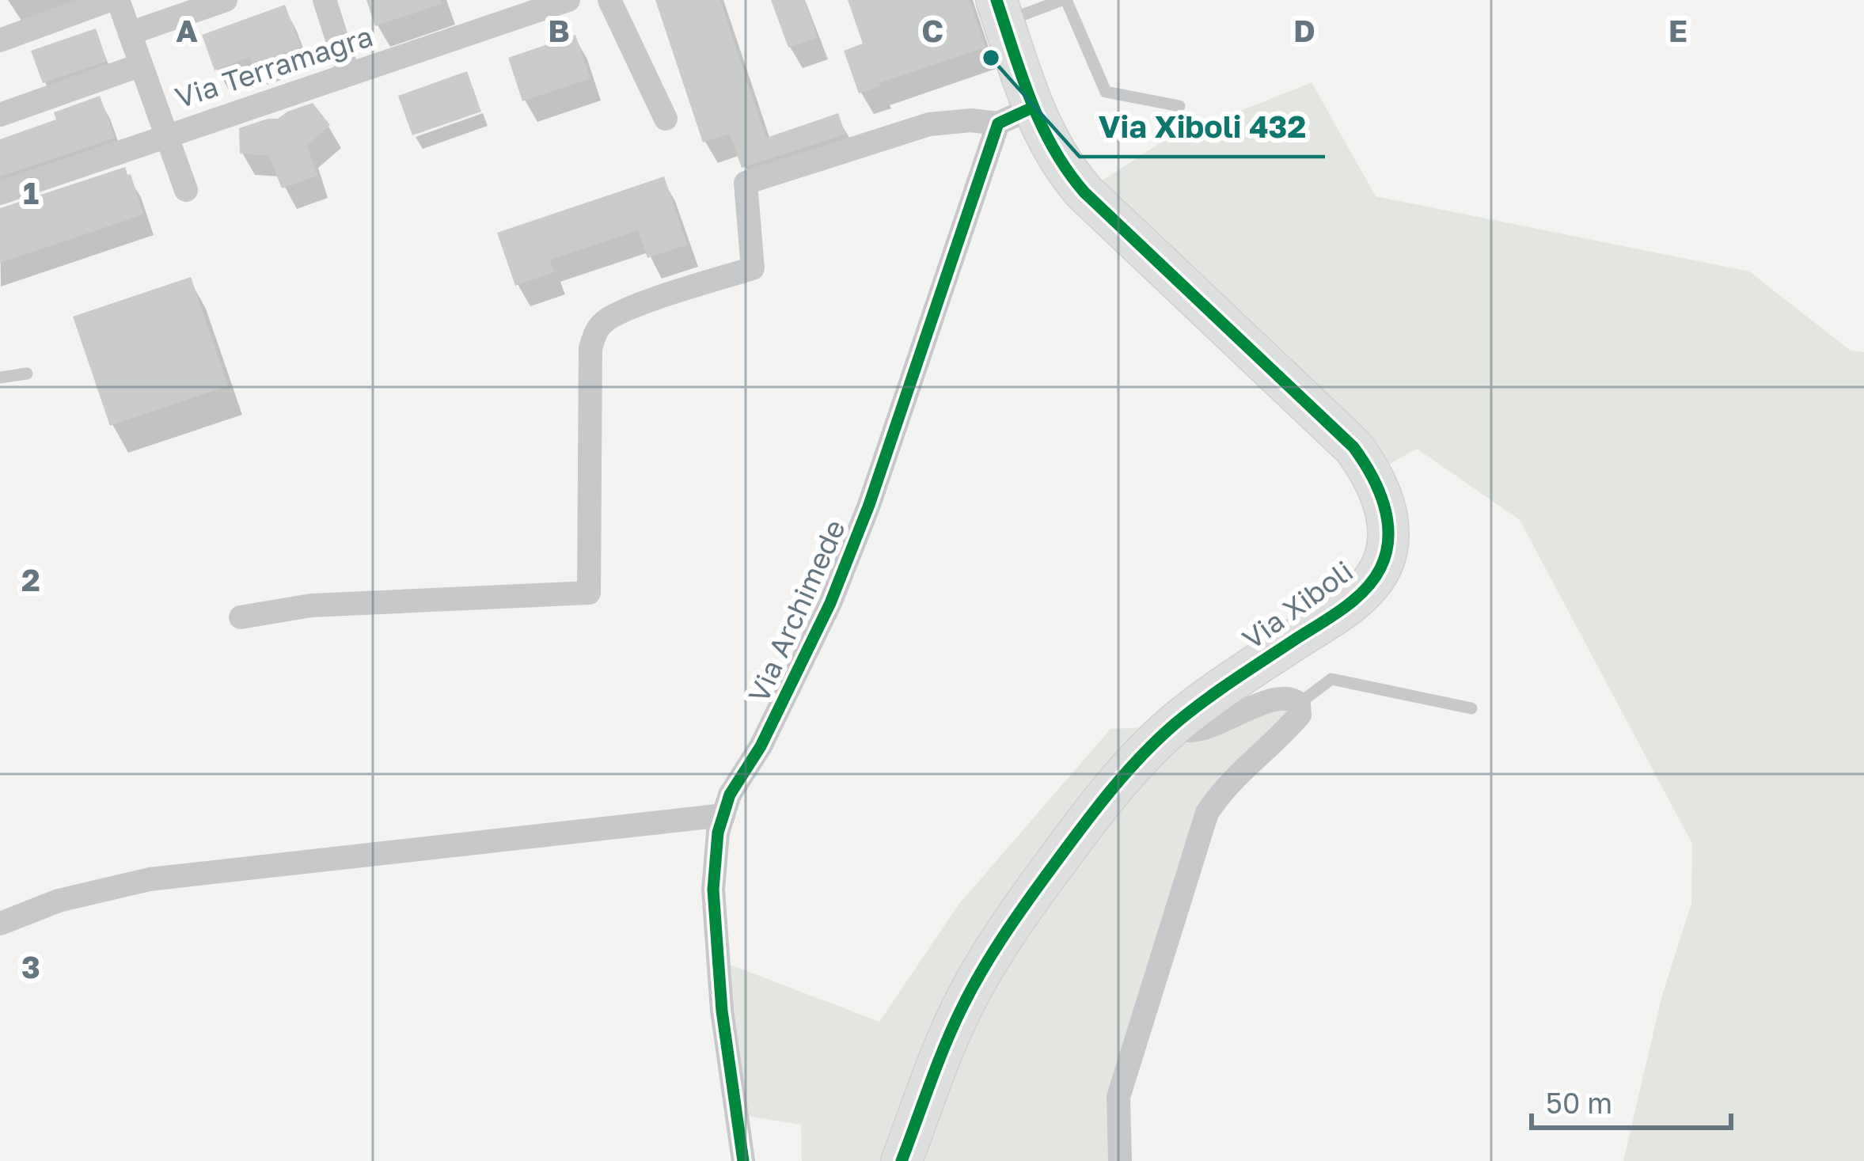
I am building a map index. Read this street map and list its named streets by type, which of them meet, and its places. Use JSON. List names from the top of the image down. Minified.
{"streets":{"main road":["Via Xiboli"],"street":["Via Terramagra","Via Archimede"]},"crossings":[["Via Xiboli","Via Archimede"]],"places":["Via Xiboli 432"],"scale_bar":"50 m","grid":{"columns":["A","B","C","D","E"],"rows":["1","2","3"]}}
